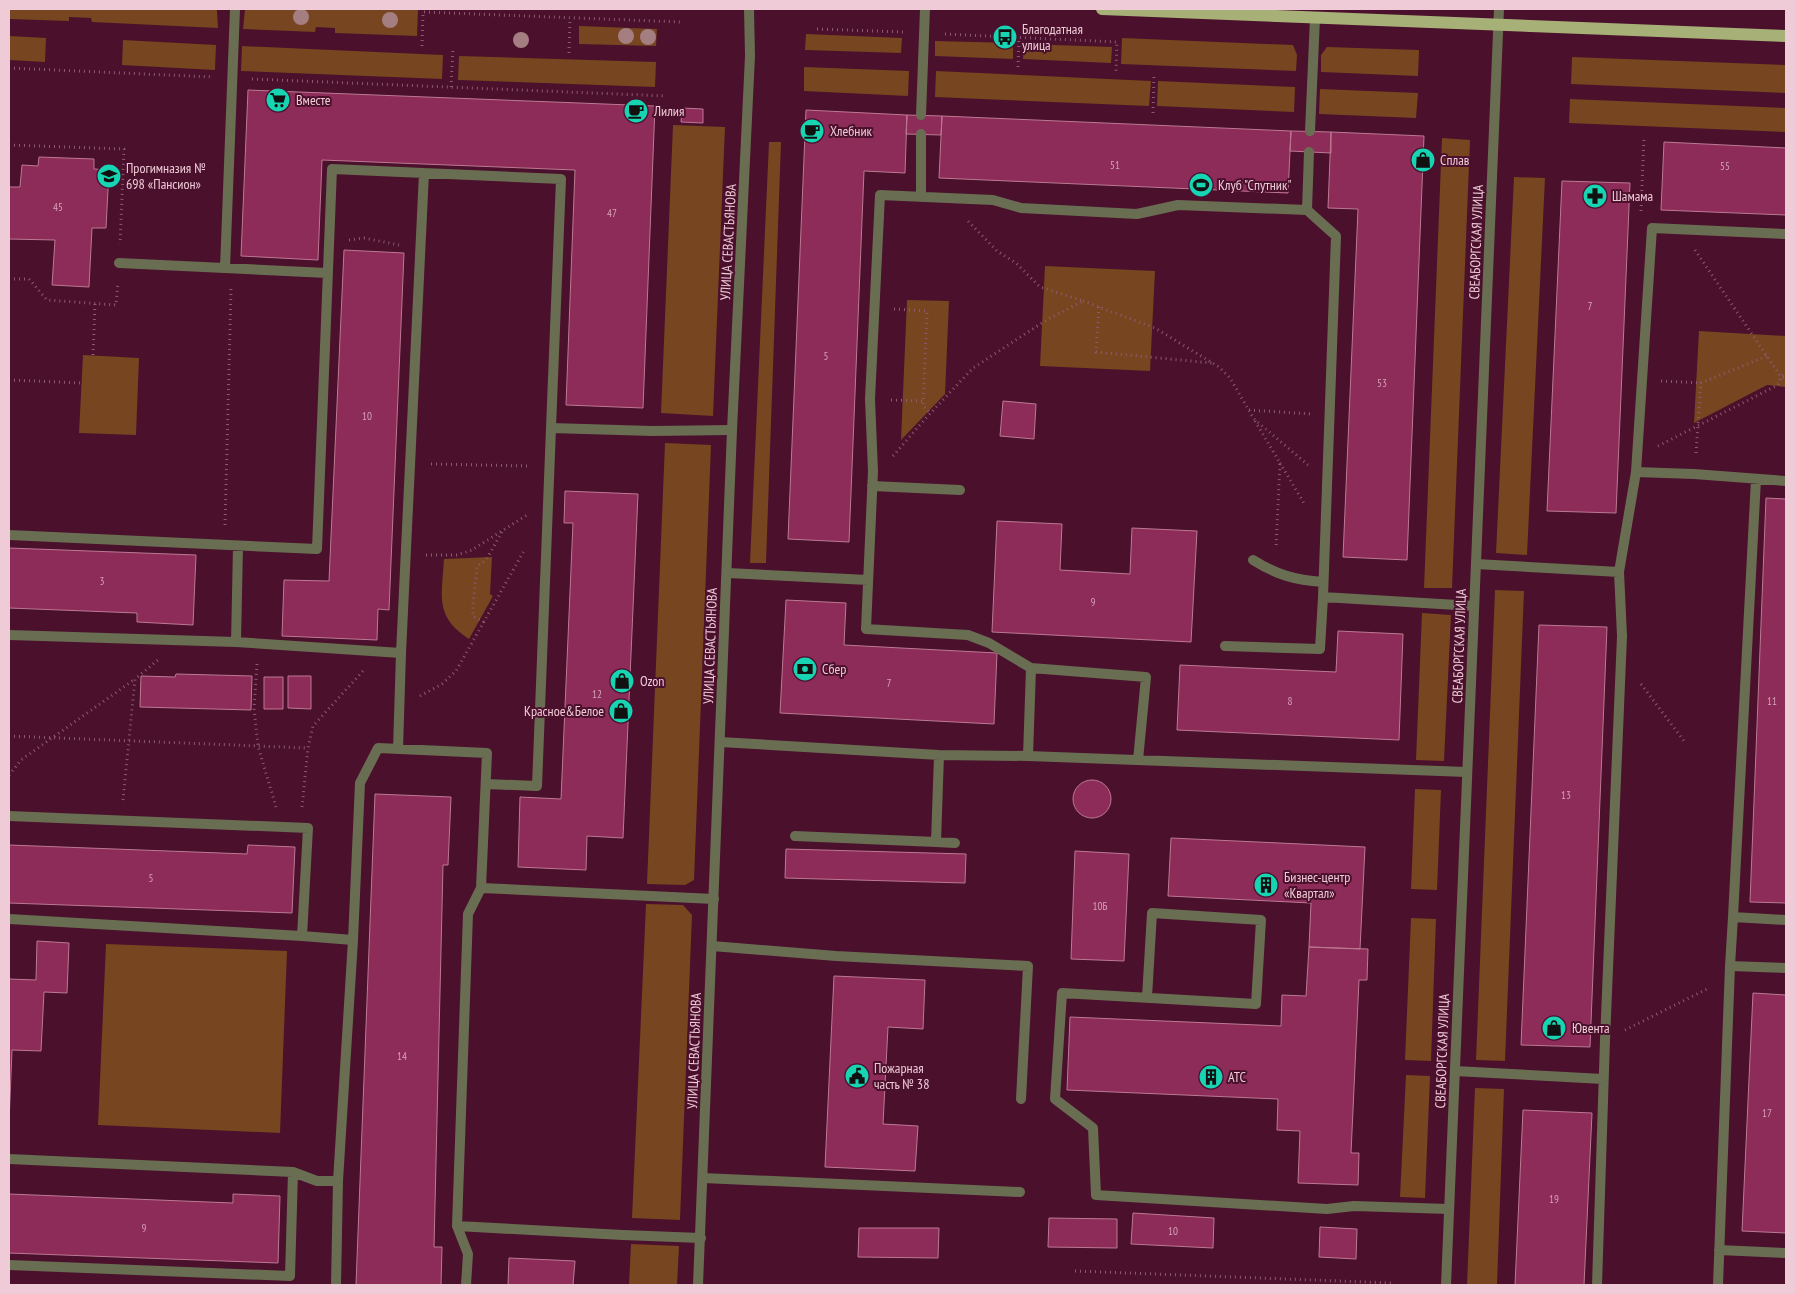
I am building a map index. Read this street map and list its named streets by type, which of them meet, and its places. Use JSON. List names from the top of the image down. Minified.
{"streets":{"street":["УЛИЦА СЕВАСТЬЯНОВА","СВЕАБОРГСКАЯ УЛИЦА"]},"places":{"bus stop":["Благодатная улица"],"supermarket":["Вместе"],"cafe":["Лилия","Хлебник"],"shop":["Сплав","Ozon","Красное&Белое","Ювента"],"school or university":["Прогимназия № 698 «Пансион»"],"sports":["Клуб \"Спутник\""],"pharmacy":["Шамама"],"bank":["Сбер"],"building":["Бизнес-центр «Квартал»","АТС"],"public building":["Пожарная часть № 38"]},"house_numbers":["51","55","45","47","7","5","53","10","3","9","7","12","8","11","13","5","10Б","14","17","19","9","10"]}
